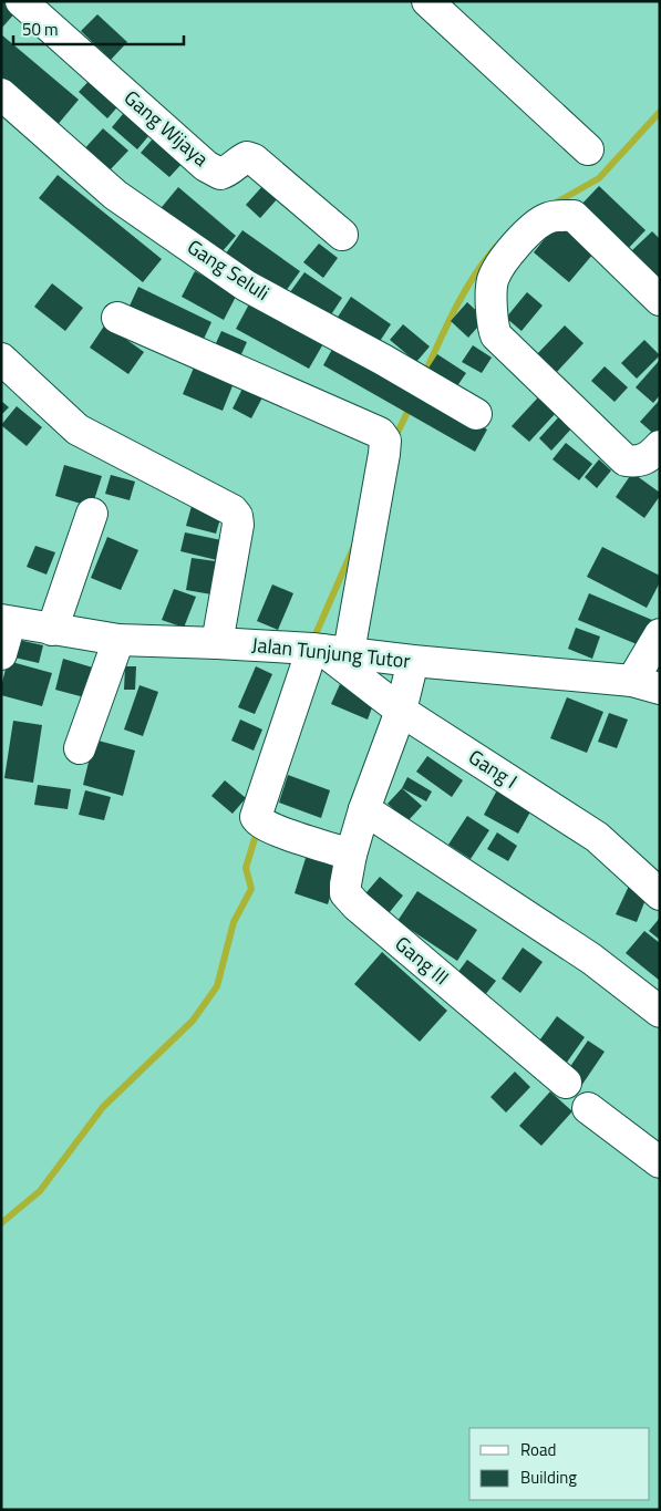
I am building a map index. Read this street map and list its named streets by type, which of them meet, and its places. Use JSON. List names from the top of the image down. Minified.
{"streets":{"street":["Gang Wijaya","Gang Seluli","Jalan Tunjung Tutor","Gang I","Gang III"]},"crossings":[["Jalan Tunjung Tutor","Gang I"],["Jalan Tunjung Tutor","Gang III"],["Gang I","Gang III"]],"legend":["Road","Building"],"scale_bar":"50 m"}
